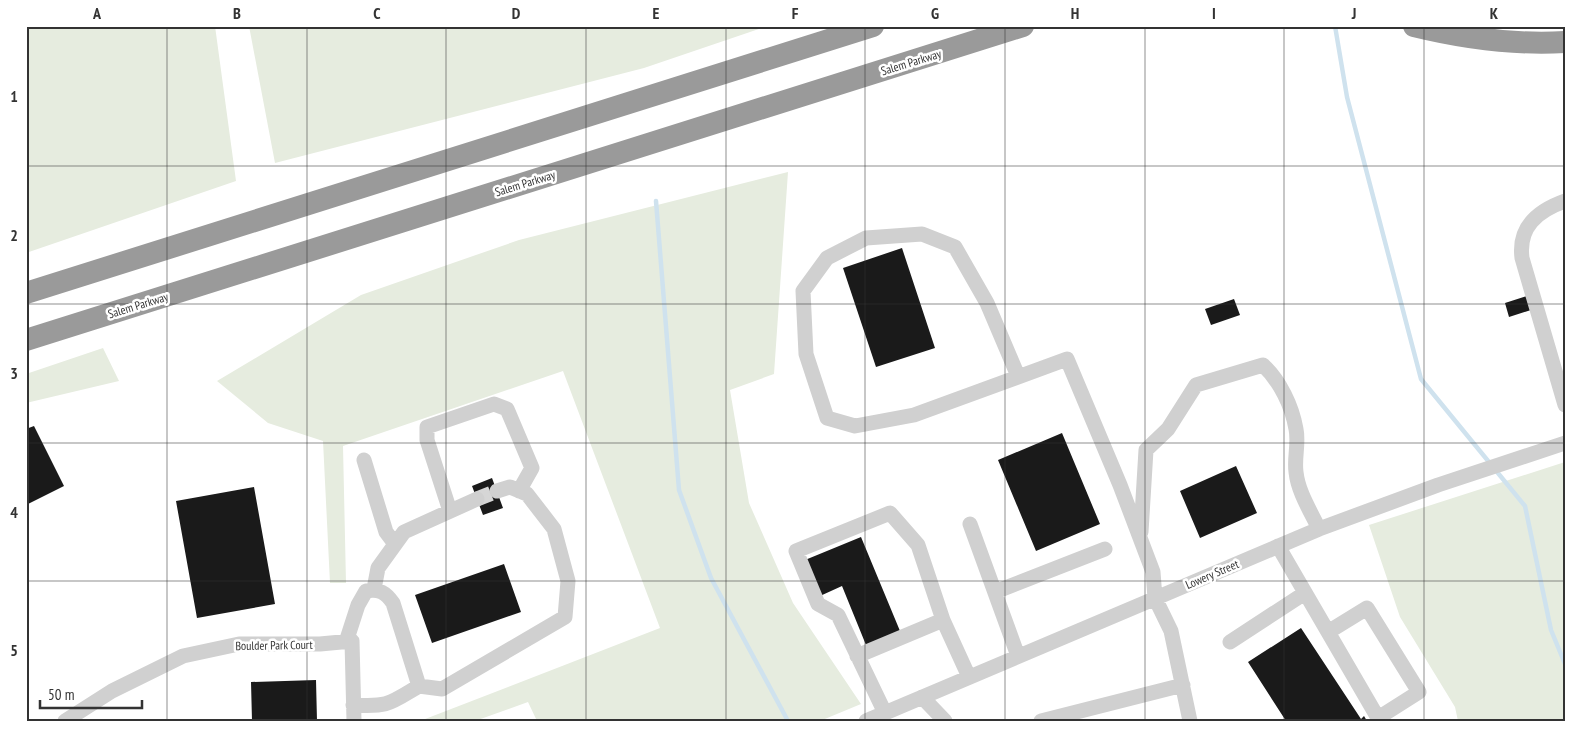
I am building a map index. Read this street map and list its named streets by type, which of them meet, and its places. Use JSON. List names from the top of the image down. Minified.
{"streets":{"highway":["Salem Parkway"],"street":["Lowery Street","Boulder Park Court"]},"scale_bar":"50 m","grid":{"columns":["A","B","C","D","E","F","G","H","I","J","K"],"rows":["1","2","3","4","5"]}}
